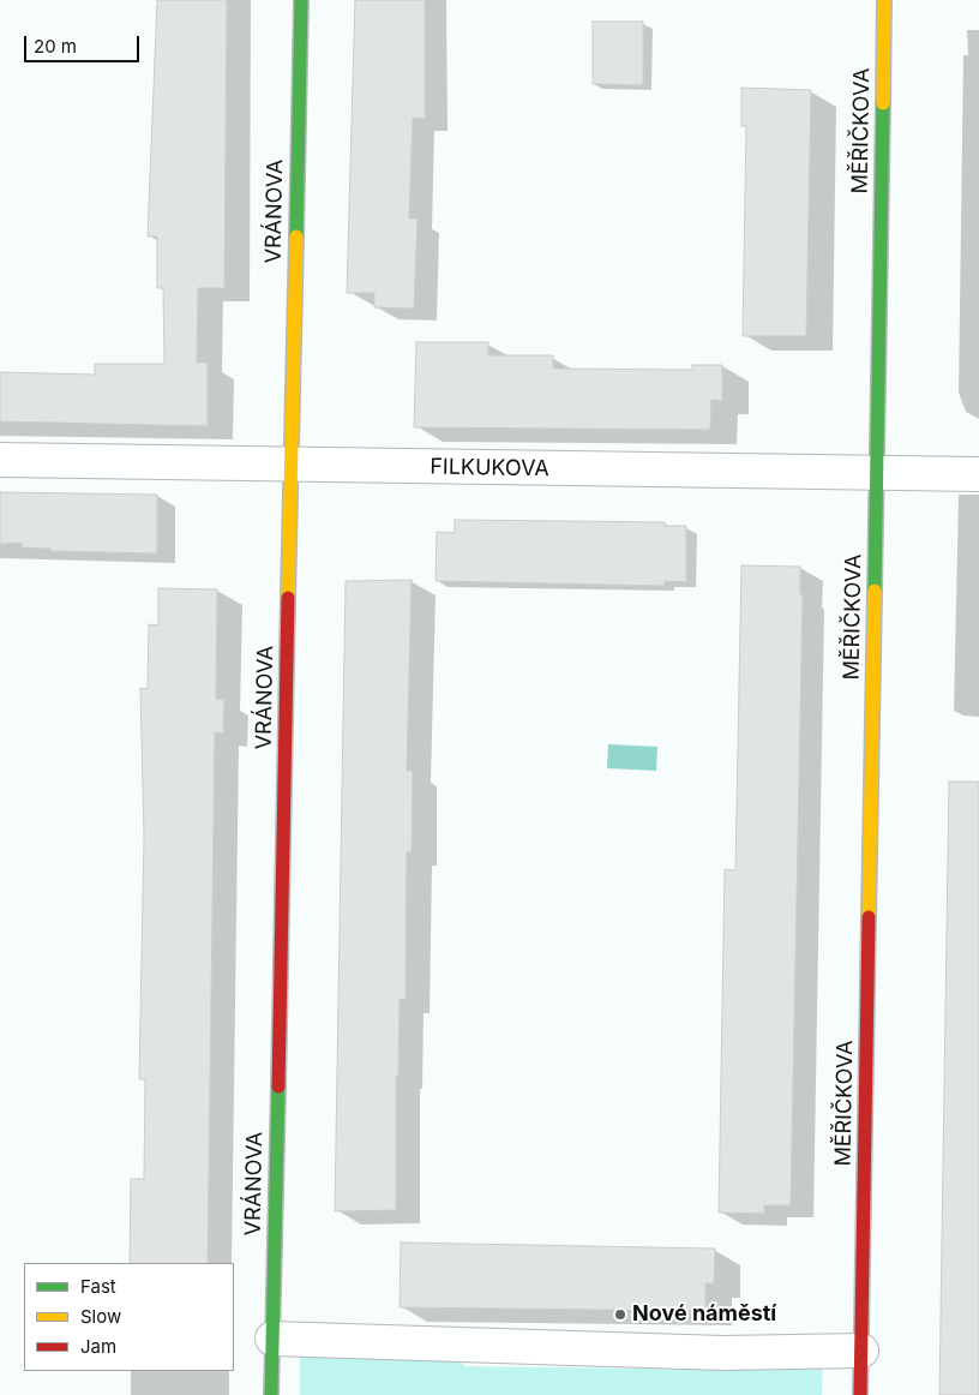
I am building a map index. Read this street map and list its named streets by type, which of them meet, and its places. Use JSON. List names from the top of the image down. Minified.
{"streets":{"street":["MĚŘIČKOVA","VRÁNOVA","FILKUKOVA"]},"crossings":[["MĚŘIČKOVA","FILKUKOVA"],["VRÁNOVA","FILKUKOVA"]],"places":["Nové náměstí"],"legend":["Fast","Slow","Jam"],"scale_bar":"20 m"}
